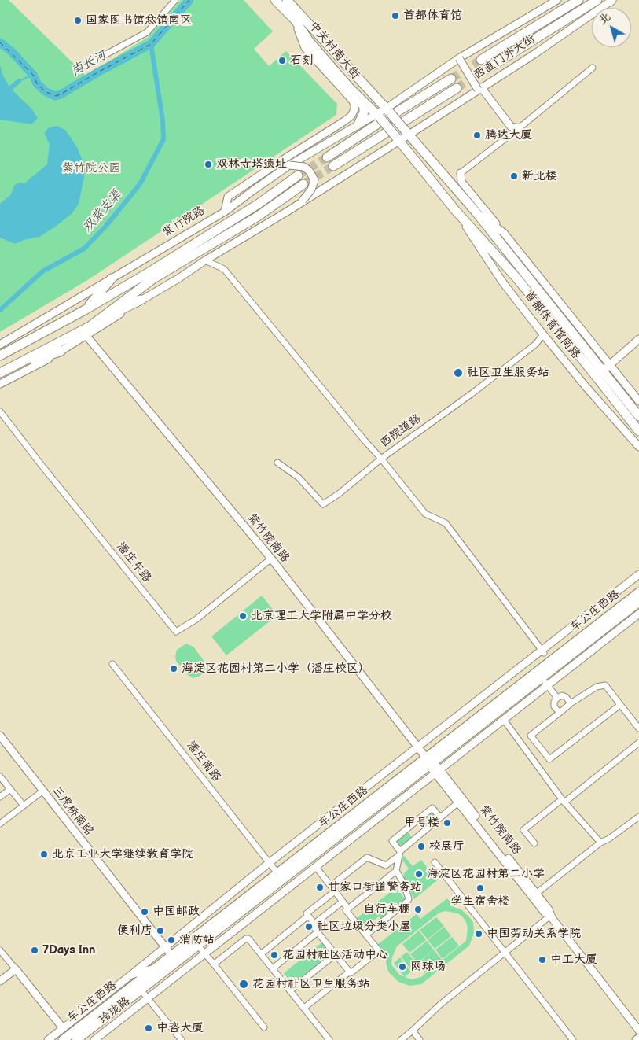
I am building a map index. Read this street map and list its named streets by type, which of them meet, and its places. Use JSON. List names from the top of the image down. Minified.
{"streets":{"main road":["中关村南大街","西直门外大街","紫竹院路","首都体育馆南路","车公庄西路"],"street":["西院道路","紫竹院南路","潘庄东路","潘庄南路","三虎桥南路","玲珑路"]},"crossings":[["中关村南大街","西直门外大街"],["中关村南大街","紫竹院路"],["中关村南大街","首都体育馆南路"],["西直门外大街","紫竹院路"],["西直门外大街","首都体育馆南路"],["紫竹院南路","潘庄东路"],["紫竹院南路","车公庄西路"],["车公庄西路","潘庄南路"],["车公庄西路","三虎桥南路"],["车公庄西路","玲珑路"]],"water":["南长河","双紫支渠"],"parks":["紫竹院公园"],"places":["首都体育馆","国家图书馆总馆南区","石刻","腾达大厦","双林寺塔遗址","新北楼","社区卫生服务站","北京理工大学附属中学分校","海淀区花园村第二小学（潘庄校区）","甲号楼","校展厅","北京工业大学继续教育学院","海淀区花园村第二小学","甘家口街道警务站","学生宿舍楼","自行车棚","中国邮政","社区垃圾分类小屋","便利店","中国劳动关系学院","消防站","7Days Inn","花园村社区活动中心","中工大厦","网球场","花园村社区卫生服务站","中咨大厦"],"north":"top left"}
